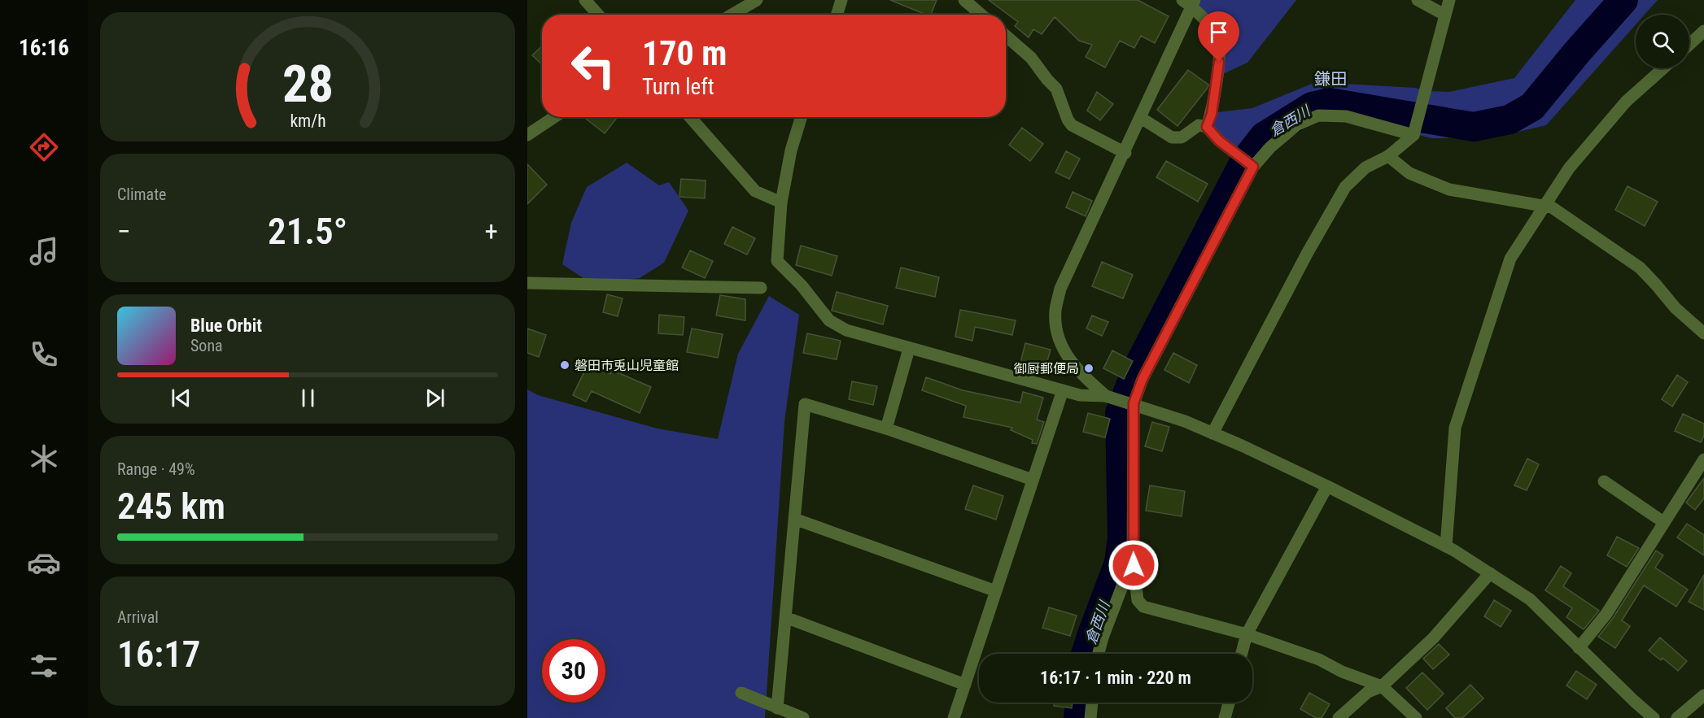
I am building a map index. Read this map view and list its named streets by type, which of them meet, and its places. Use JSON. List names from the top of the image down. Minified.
{"districts":["鎌田"],"water":["倉西川"],"places":["磐田市兎山児童館","御厨郵便局"],"page":{"tabs":"16:16","turn":["170 m","Turn left"],"tile":["Climate",["Range · 49%","245 km"],["Arrival","16:17"]],"heat":["−","21.5°","+"],"song":["Blue Orbit","Sona"],"limit":"30","trip":"16:17 · 1 min · 220 m","gauge":["28","km/h"]}}
